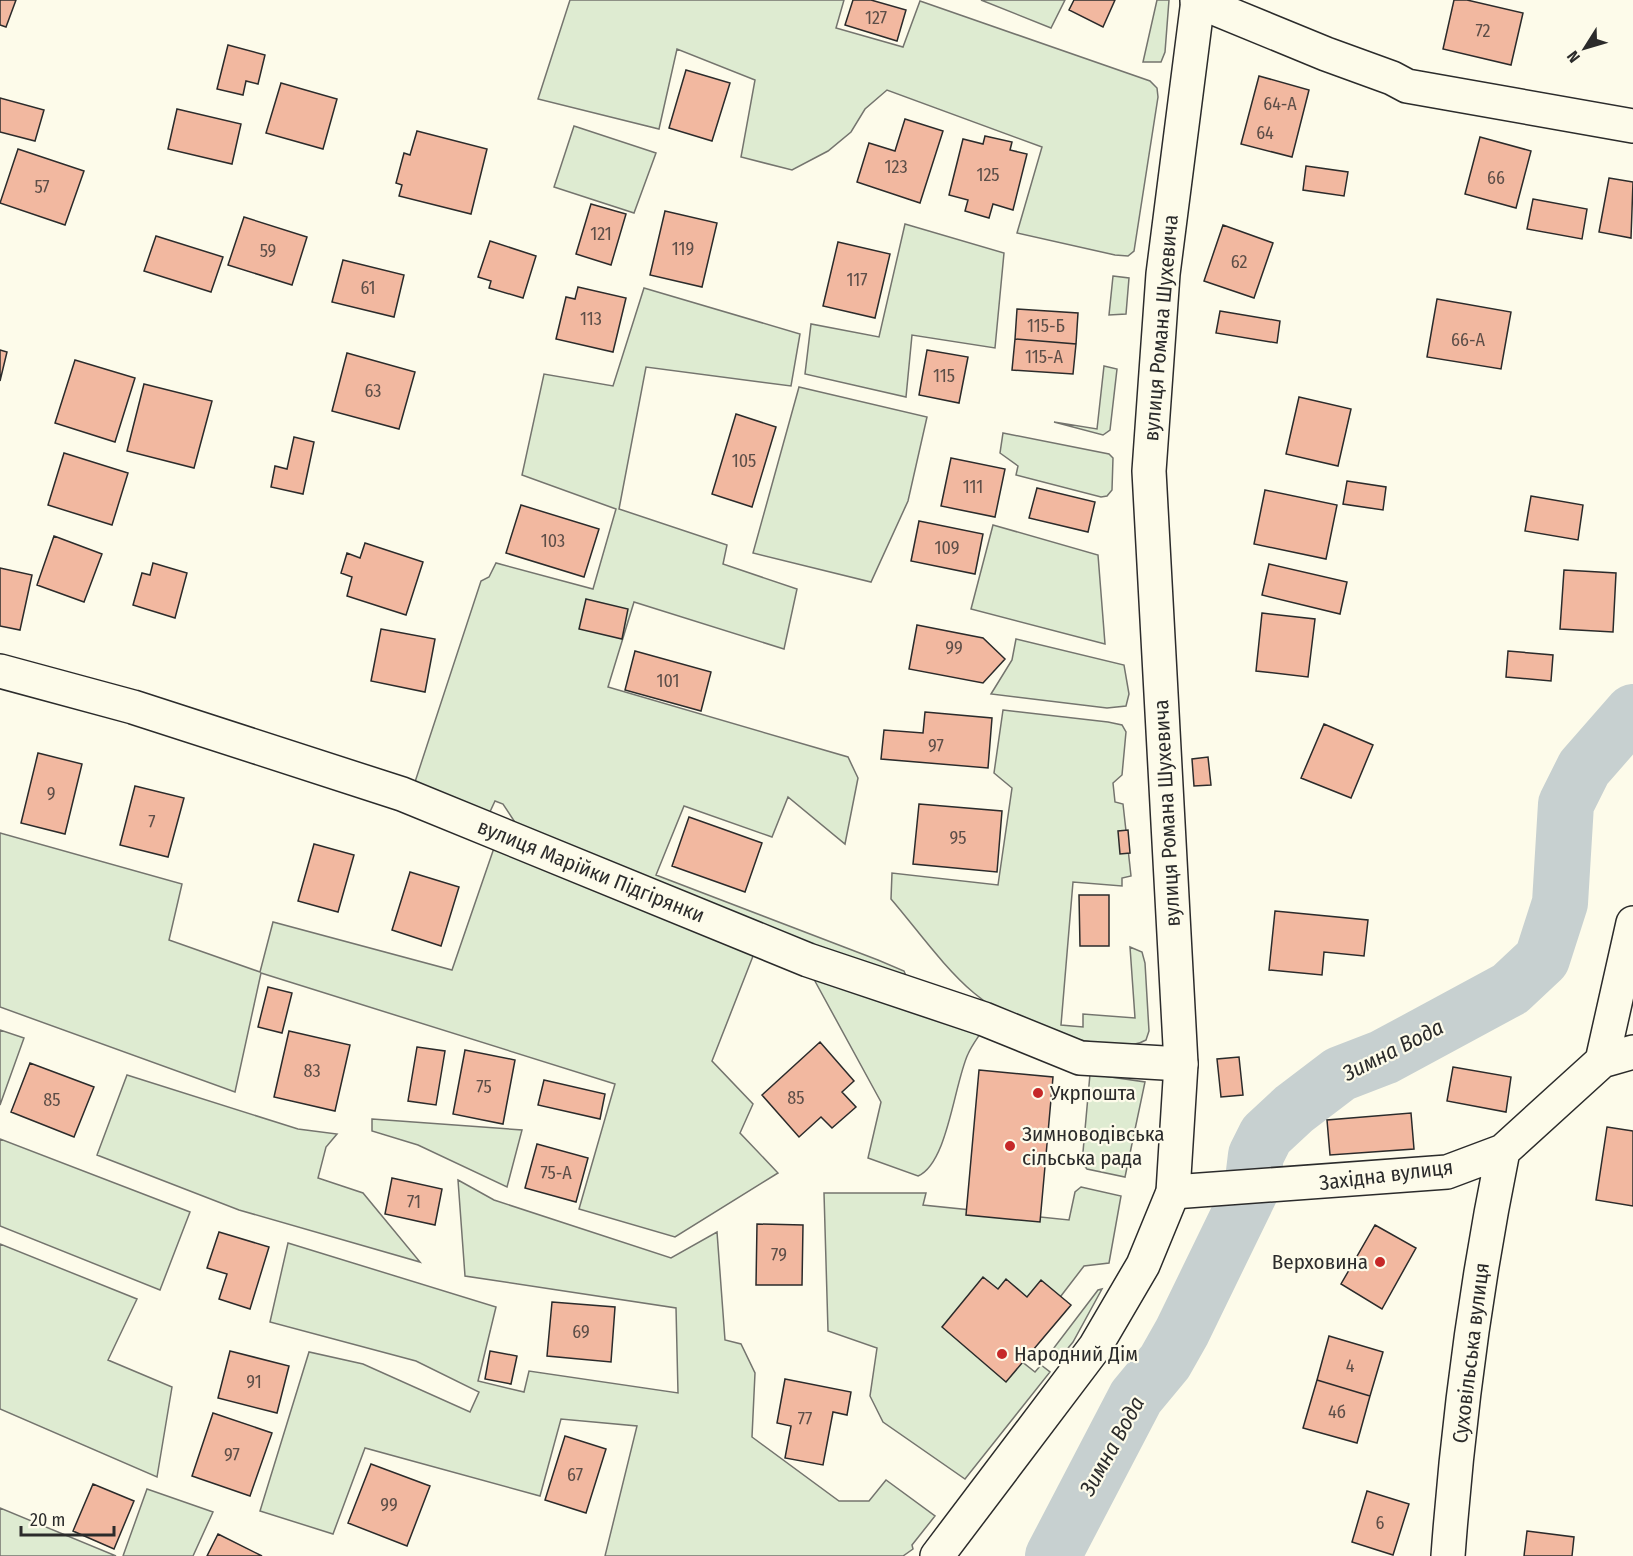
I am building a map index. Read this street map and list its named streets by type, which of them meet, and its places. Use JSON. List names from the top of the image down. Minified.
{"streets":{"street":["вулиця Романа Шухевича","вулиця Марійки Підгірянки","Західна вулиця","Суховільська вулиця"]},"crossings":[["вулиця Романа Шухевича","вулиця Марійки Підгірянки"],["вулиця Романа Шухевича","Західна вулиця"],["Західна вулиця","Суховільська вулиця"]],"water":["Зимна Вода"],"places":["Укрпошта","Зимноводівська сільська рада","Верховина","Народний Дім"],"house_numbers":["127","72","64-А","64","123","125","66","57","121","119","59","62","117","61","113","115-Б","66-А","115-А","115","63","105","111","103","109","99","101","97","9","7","95","83","75","85","85","75-А","71","79","69","4","91","4б","77","97","67","99","6"],"scale_bar":"20 m","north":"bottom left"}
